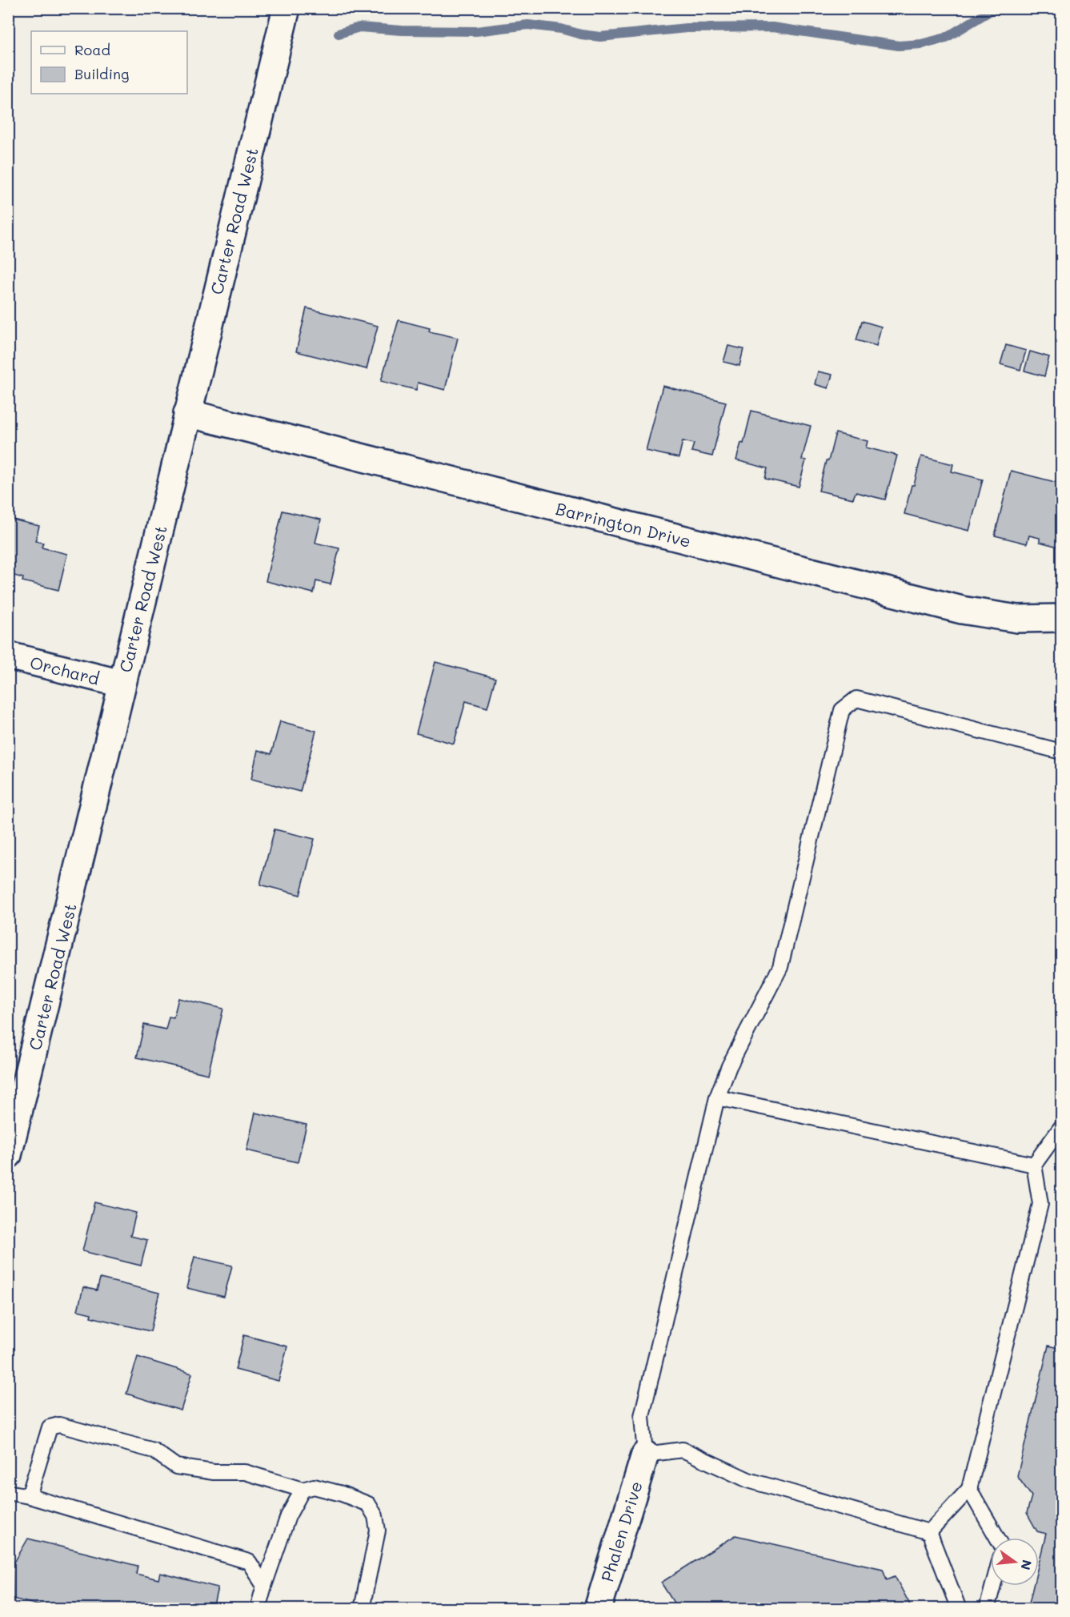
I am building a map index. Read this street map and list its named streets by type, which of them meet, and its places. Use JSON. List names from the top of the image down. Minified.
{"streets":{"street":["Carter Road West","Barrington Drive","Orchard","Phalen Drive"]},"crossings":[["Carter Road West","Barrington Drive"],["Carter Road West","Orchard"]],"legend":["Road","Building"],"north":"right"}
